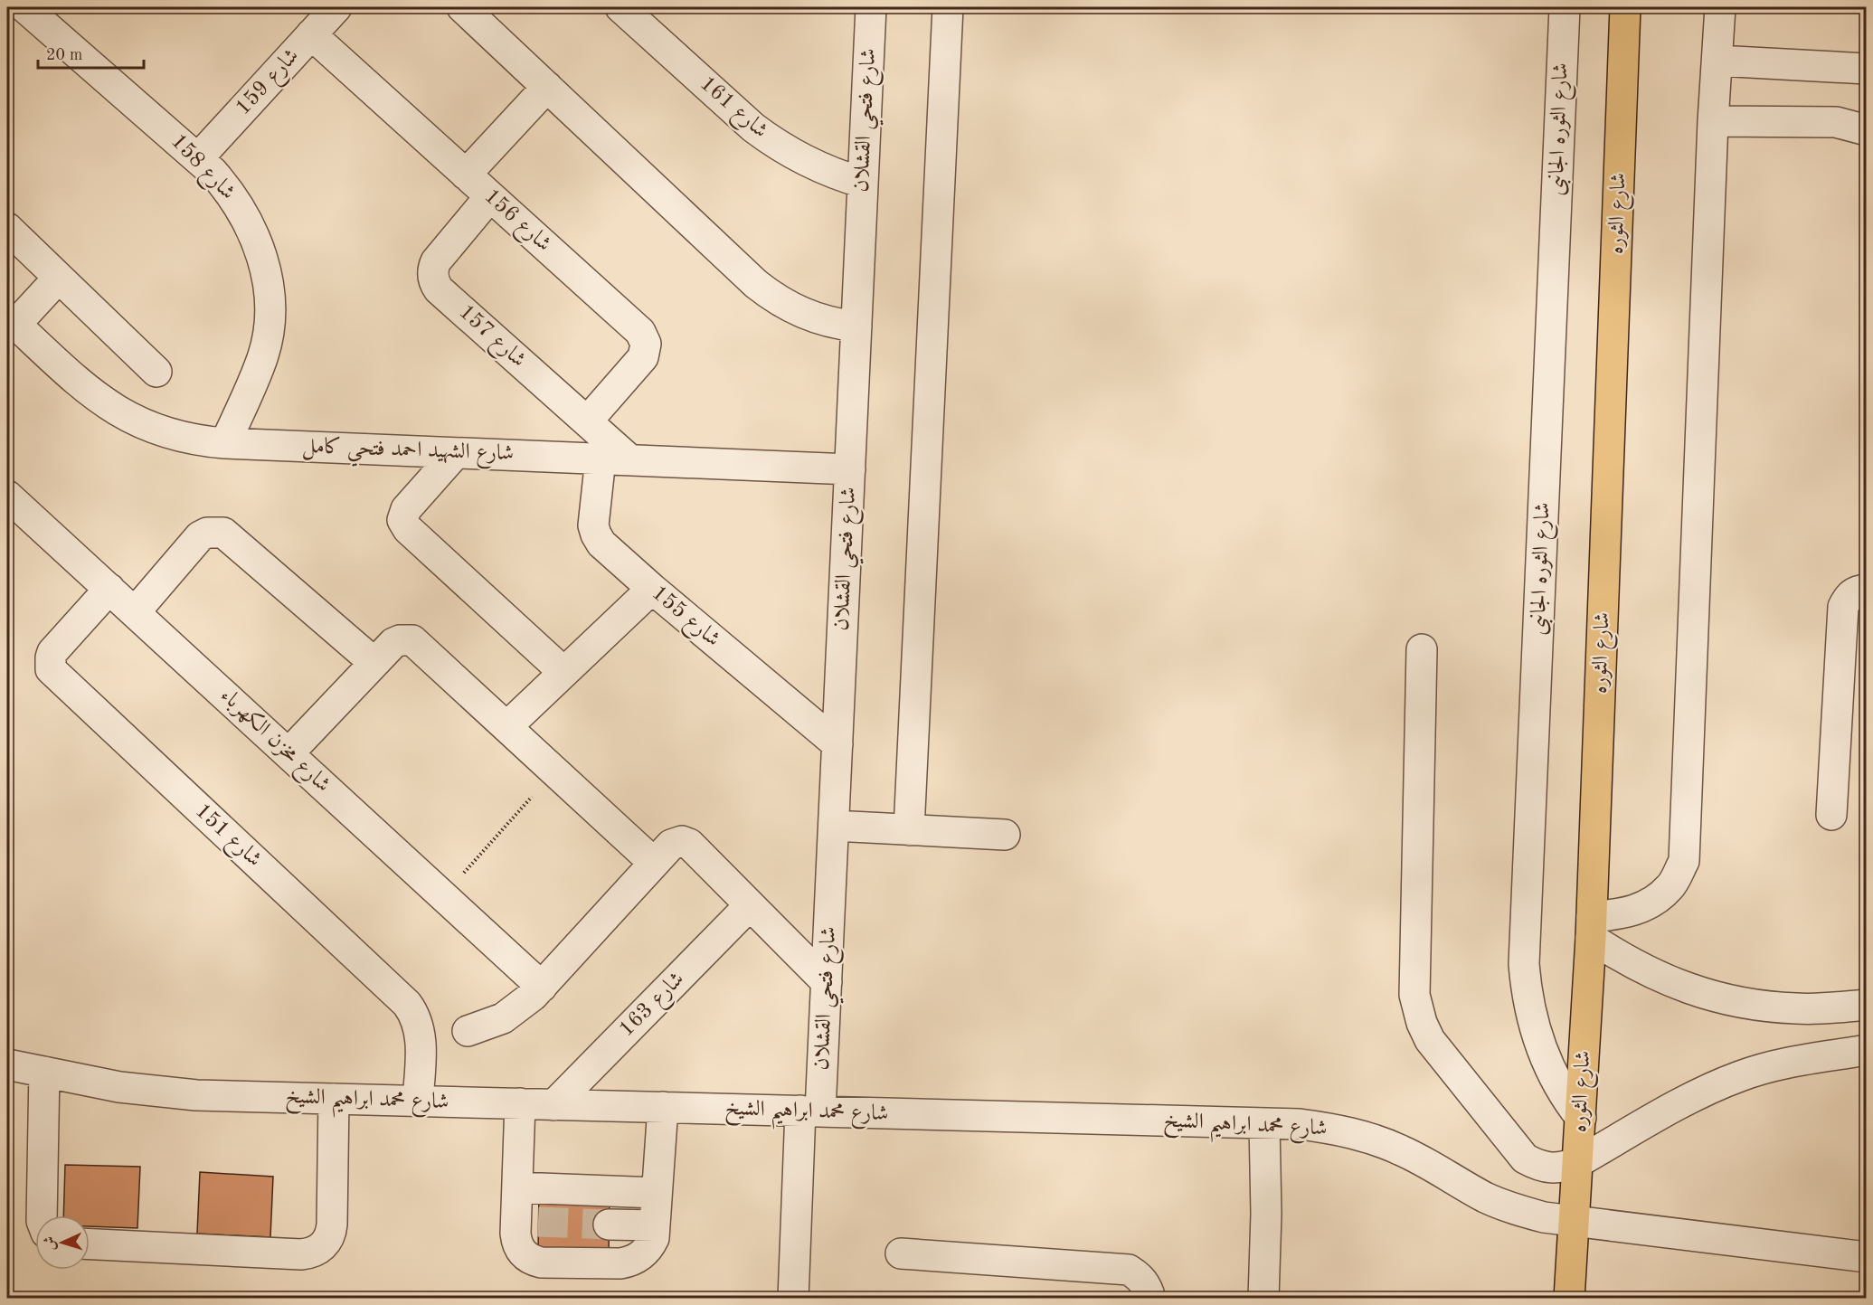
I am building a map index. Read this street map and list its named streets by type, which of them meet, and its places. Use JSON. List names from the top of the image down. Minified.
{"streets":{"highway":["شارع الثوره"],"street":["شارع 159","شارع 161","شارع فتحي القشلان","شارع الثوره الجانبى","شارع 158","شارع 156","شارع 157","شارع الشهيد احمد فتحي كامل","شارع 155","شارع مخزن الكهرباء","شارع 151","شارع 163","شارع محمد ابراهيم الشيخ"]},"crossings":[["شارع 159","شارع 158"],["شارع 159","شارع 156"],["شارع 161","شارع فتحي القشلان"],["شارع فتحي القشلان","شارع الشهيد احمد فتحي كامل"],["شارع فتحي القشلان","شارع 155"],["شارع فتحي القشلان","شارع محمد ابراهيم الشيخ"],["شارع الثوره الجانبى","شارع الثوره"],["شارع 158","شارع الشهيد احمد فتحي كامل"],["شارع الثوره","شارع محمد ابراهيم الشيخ"],["شارع 156","شارع 157"],["شارع 157","شارع الشهيد احمد فتحي كامل"],["شارع الشهيد احمد فتحي كامل","شارع 155"],["شارع مخزن الكهرباء","شارع 151"],["شارع 151","شارع محمد ابراهيم الشيخ"],["شارع 163","شارع محمد ابراهيم الشيخ"]],"scale_bar":"20 m","north":"left"}
